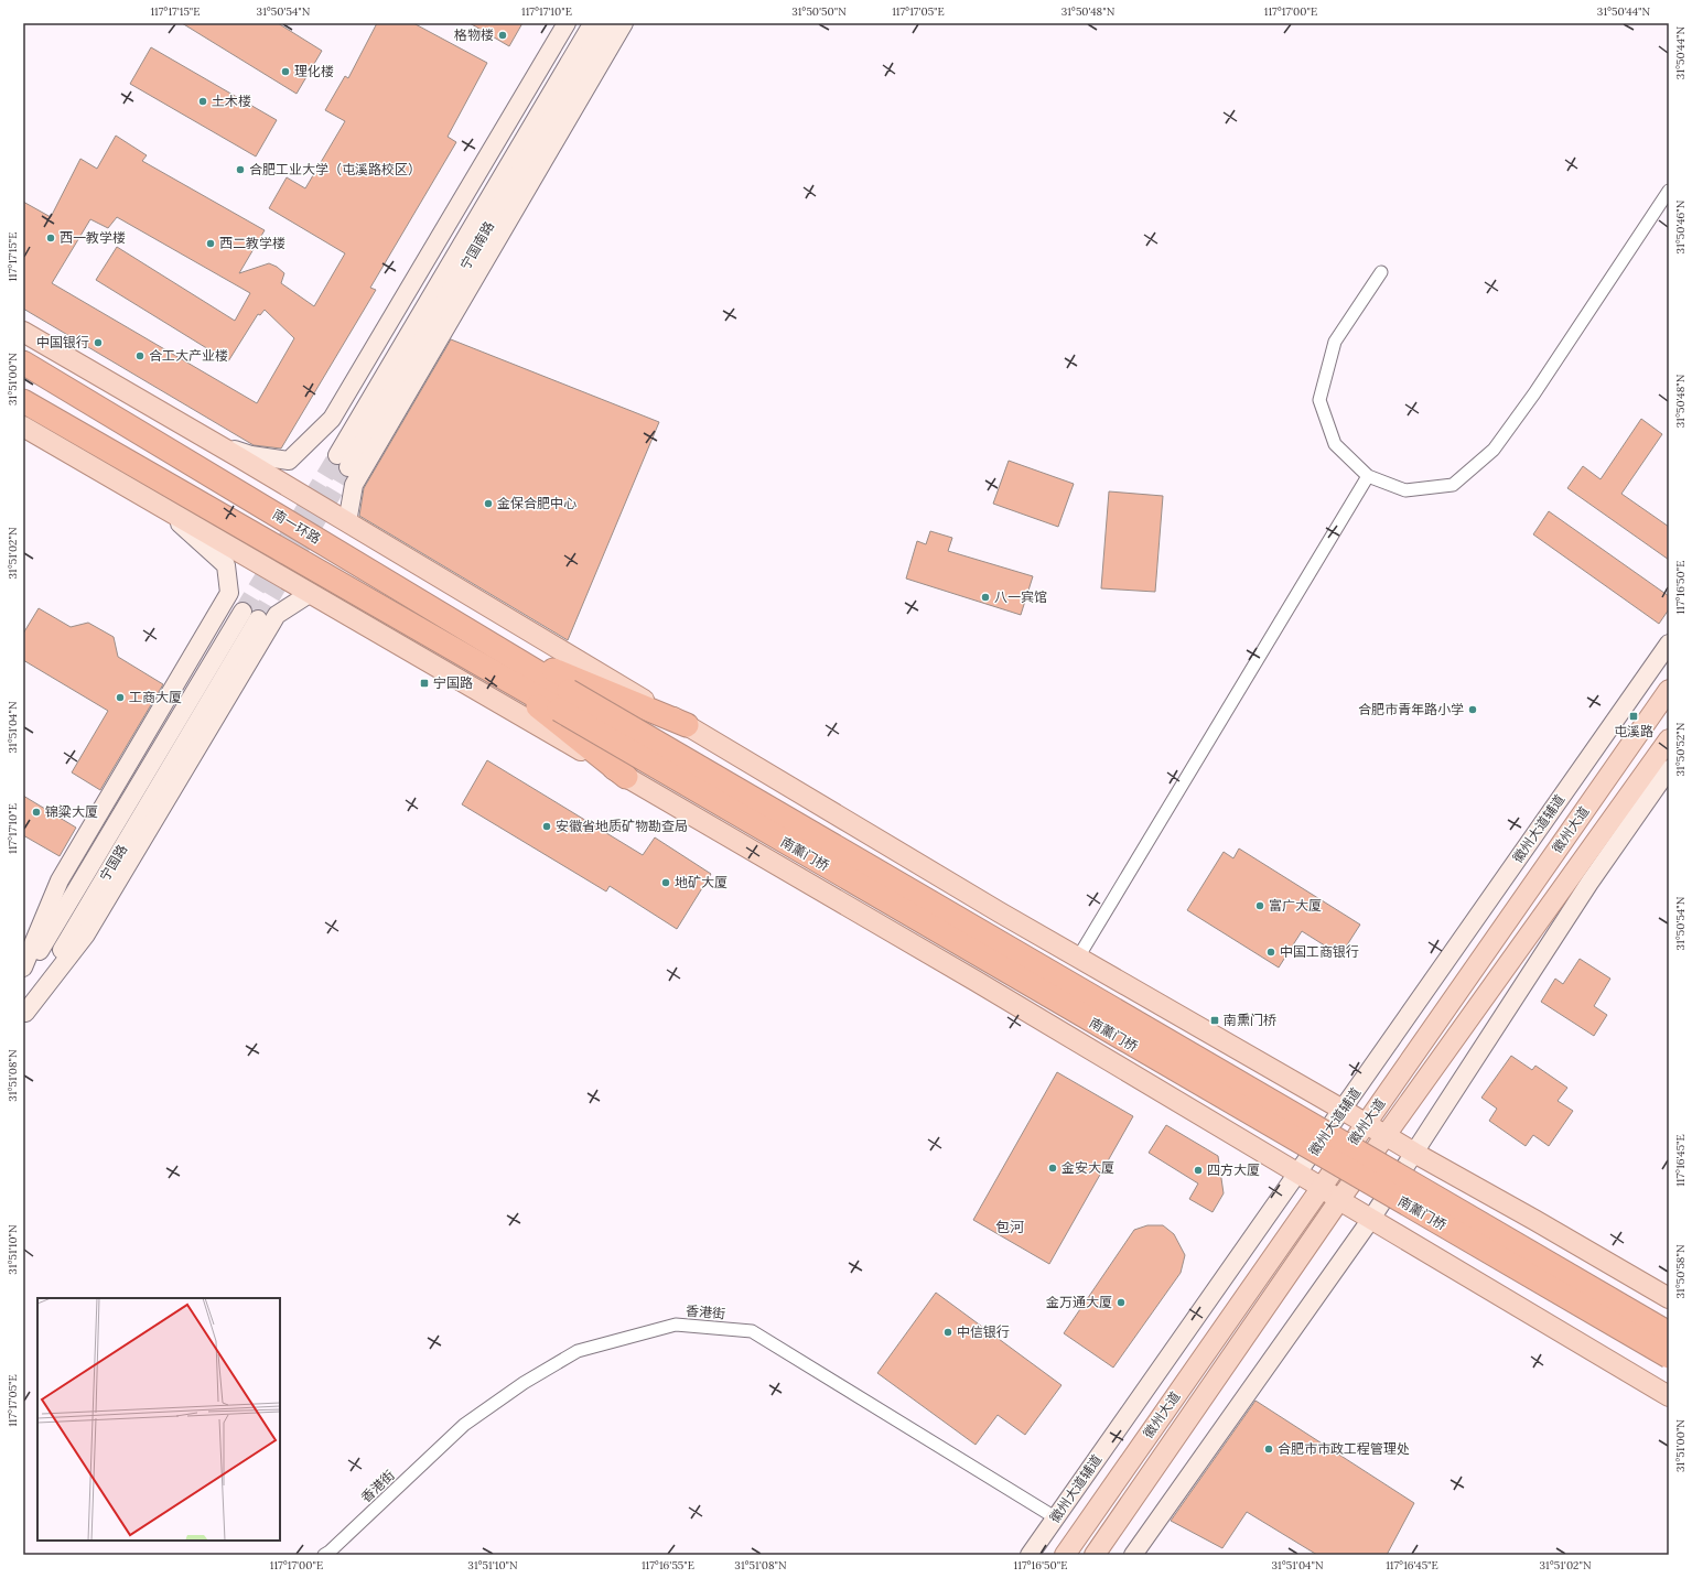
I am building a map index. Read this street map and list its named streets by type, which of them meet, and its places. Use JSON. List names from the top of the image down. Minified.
{"streets":{"highway":["南一环路","南薰门桥"],"main road":["宁国南路","徽州大道辅道","徽州大道","宁国路"],"street":["香港街"]},"crossings":[["南一环路","南薰门桥"],["徽州大道辅道","香港街"]],"districts":["包河"],"places":{"other":["格物楼","理化楼","土木楼","合肥工业大学（屯溪路校区）","西一教学楼","西二教学楼","中国银行","合工大产业楼","金保合肥中心","八一宾馆","工商大厦","合肥市青年路小学","锦粱大厦","安徽省地质矿物勘查局","地矿大厦","富广大厦","中国工商银行","金安大厦","四方大厦","金万通大厦","中信银行","合肥市市政工程管理处"],"transit":["宁国路","屯溪路","南熏门桥"]},"coordinates":["117°17'15\"E","31°50'54\"N","117°17'10\"E","31°50'50\"N","117°17'05\"E","31°50'48\"N","117°17'00\"E","31°50'44\"N","31°50'46\"N","31°51'00\"N","31°51'02\"N","117°16'50\"E","31°51'04\"N","31°50'52\"N","31°51'08\"N","117°16'45\"E","31°51'10\"N","31°50'58\"N","117°16'55\"E"]}
